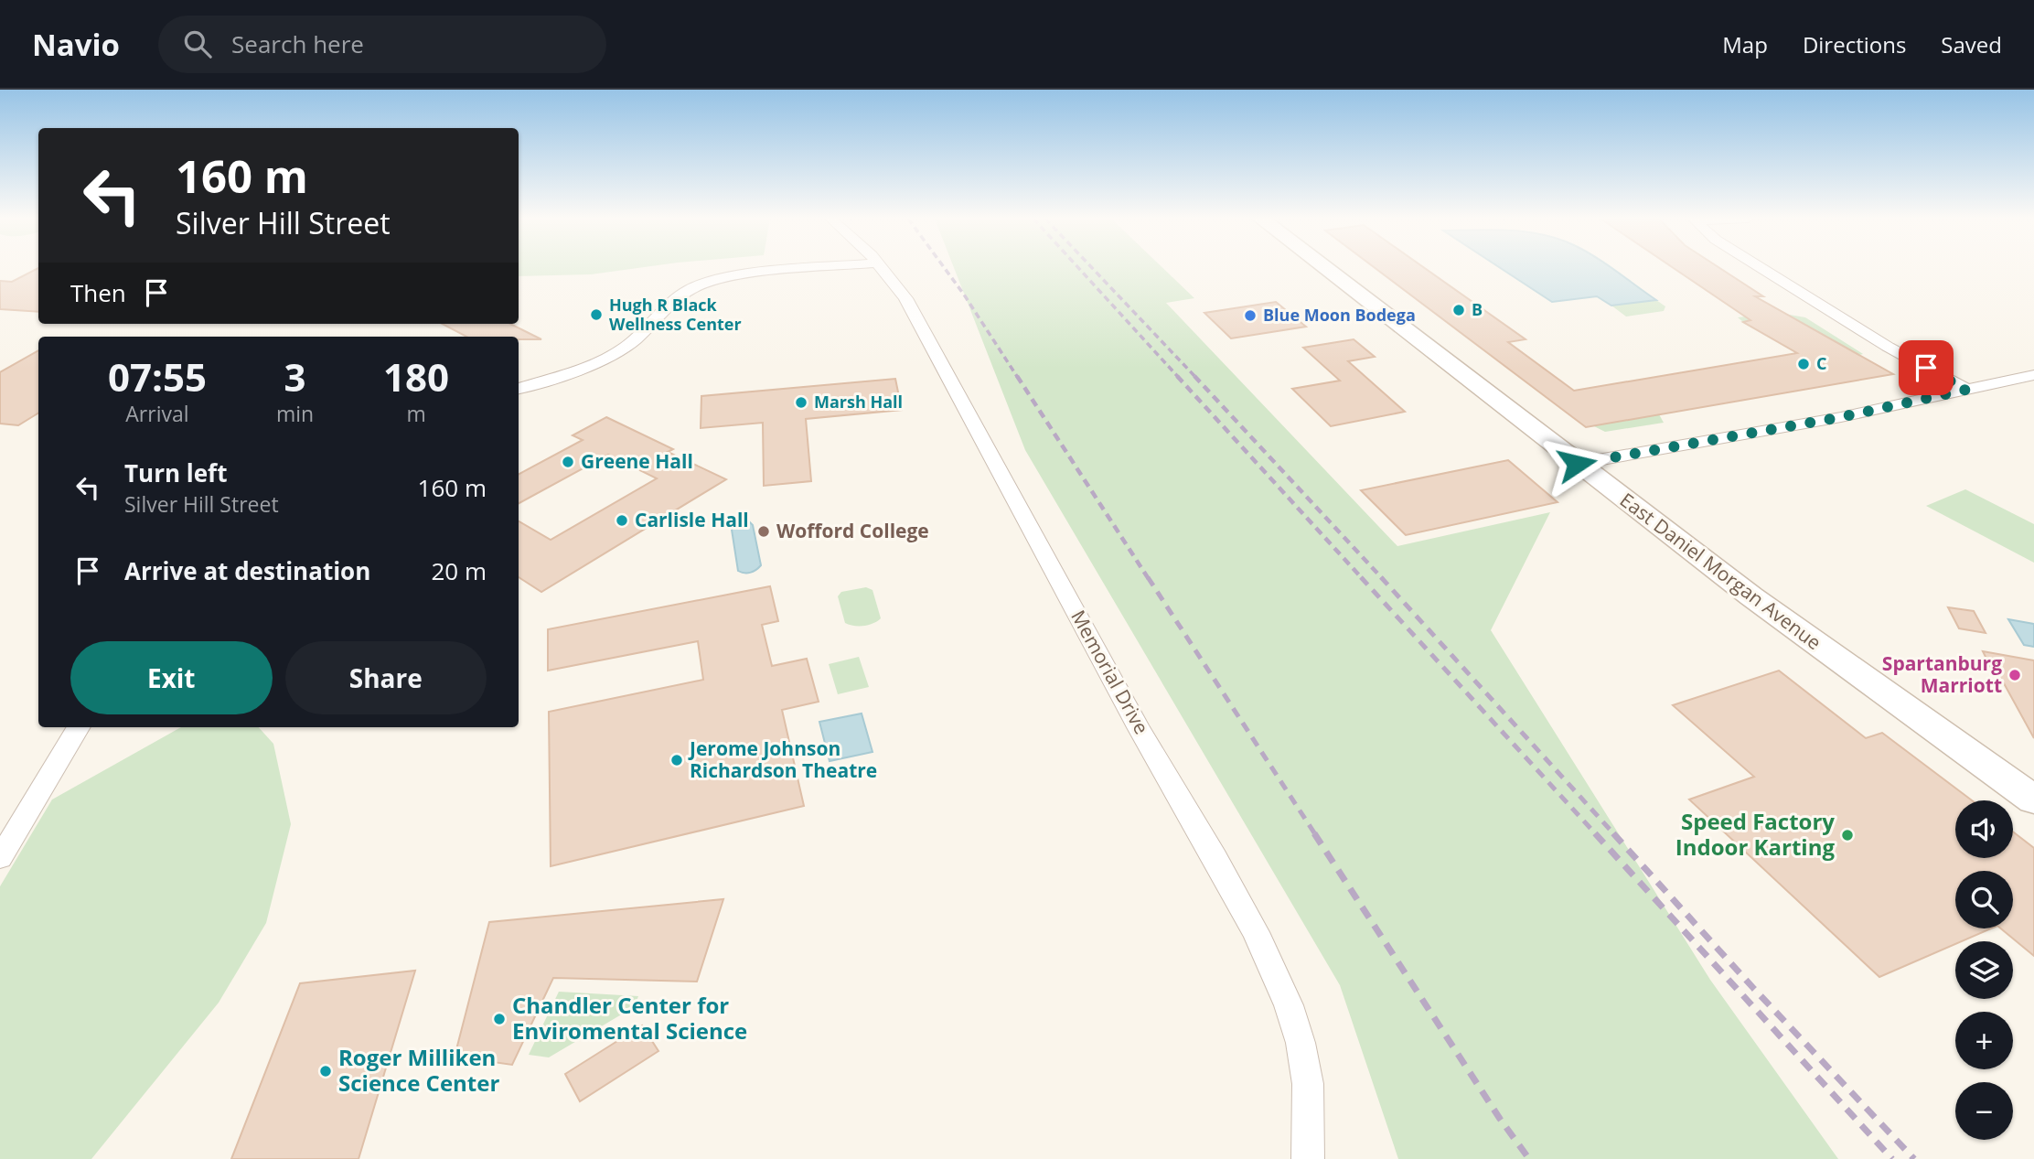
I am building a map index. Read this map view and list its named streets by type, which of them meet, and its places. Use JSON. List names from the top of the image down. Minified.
{"streets":{"main road":["East Daniel Morgan Avenue"],"street":["Memorial Drive"]},"places":["B","Hugh R Black Wellness Center","Blue Moon Bodega","C","Marsh Hall","Greene Hall","Carlisle Hall","Wofford College","Spartanburg Marriott","Jerome Johnson Richardson Theatre","Speed Factory Indoor Karting","Chandler Center for Enviromental Science","Roger Milliken Science Center"],"page":{"header":"Navio","search":"Search here","nav":["Map","Directions","Saved"],"turn":["160 m","Silver Hill Street"],"then":"Then","eta":["07:55","Arrival","3","min","180","m"],"list":[{"name":"Turn left","note":"Silver Hill Street","value":"160 m"},{"name":"Arrive at destination","value":"20 m"}],"buttons":["Exit","Share"],"map_buttons":["+","−"]}}
